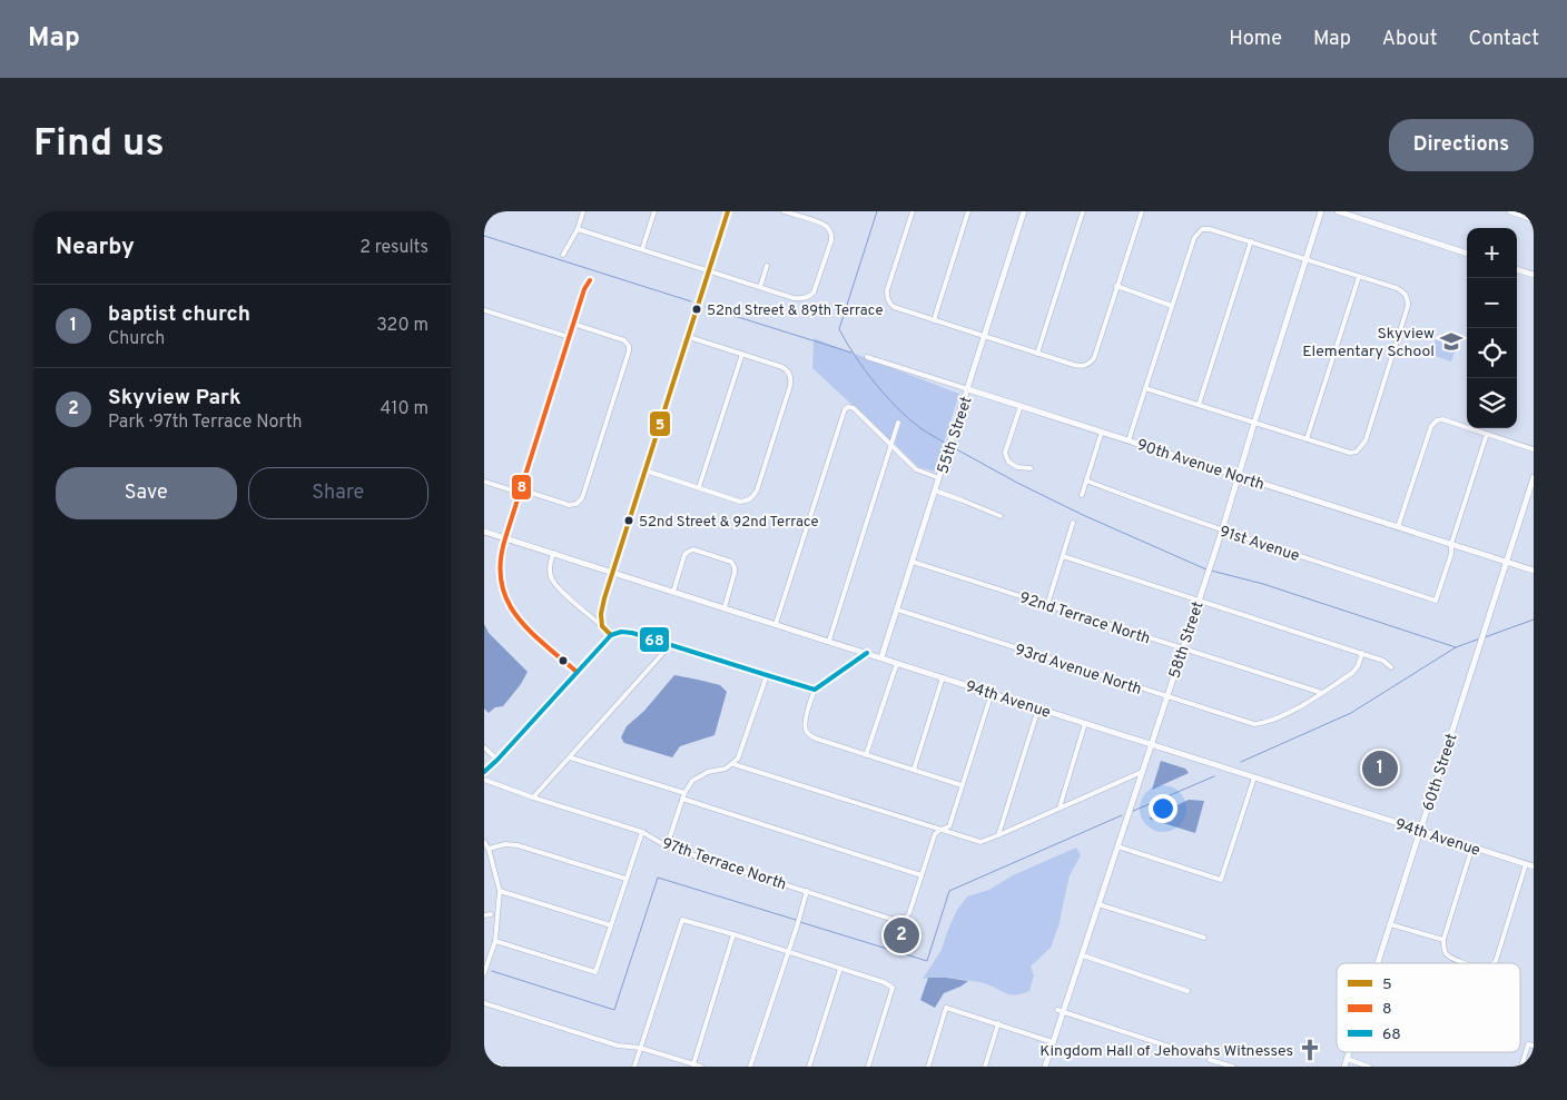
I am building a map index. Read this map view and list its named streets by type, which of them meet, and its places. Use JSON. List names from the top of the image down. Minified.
{"streets":{"street":["55th Street","90th Avenue North","91st Avenue","92nd Terrace North","58th Street","93rd Avenue North","94th Avenue","60th Street","97th Terrace North"]},"crossings":[["55th Street","90th Avenue North"],["55th Street","92nd Terrace North"],["55th Street","93rd Avenue North"],["55th Street","94th Avenue"],["90th Avenue North","91st Avenue"],["90th Avenue North","58th Street"],["90th Avenue North","60th Street"],["91st Avenue","58th Street"],["92nd Terrace North","58th Street"],["92nd Terrace North","93rd Avenue North"],["58th Street","93rd Avenue North"],["58th Street","94th Avenue"],["94th Avenue","60th Street"]],"places":{"other":["52nd Street & 89th Terrace","52nd Street & 92nd Terrace"],"school or university":["Skyview Elementary School"],"church":["Kingdom Hall of Jehovahs Witnesses"]},"lines":["transit line 5","transit line 8","transit line 68"],"legend":["5","8","68"],"page":{"header":"Map","nav":["Home","Map","About","Contact"],"buttons":["Directions",["Save","Share"]],"title":"Find us","heading":["Nearby","2 results"],"map_buttons":["+","−"],"list":[{"mark":"1","name":"baptist church","note":"Church","value":"320 m"},{"mark":"2","name":"Skyview Park","note":"Park · 97th Terrace North","value":"410 m"}],"pins":["1","2"]}}
